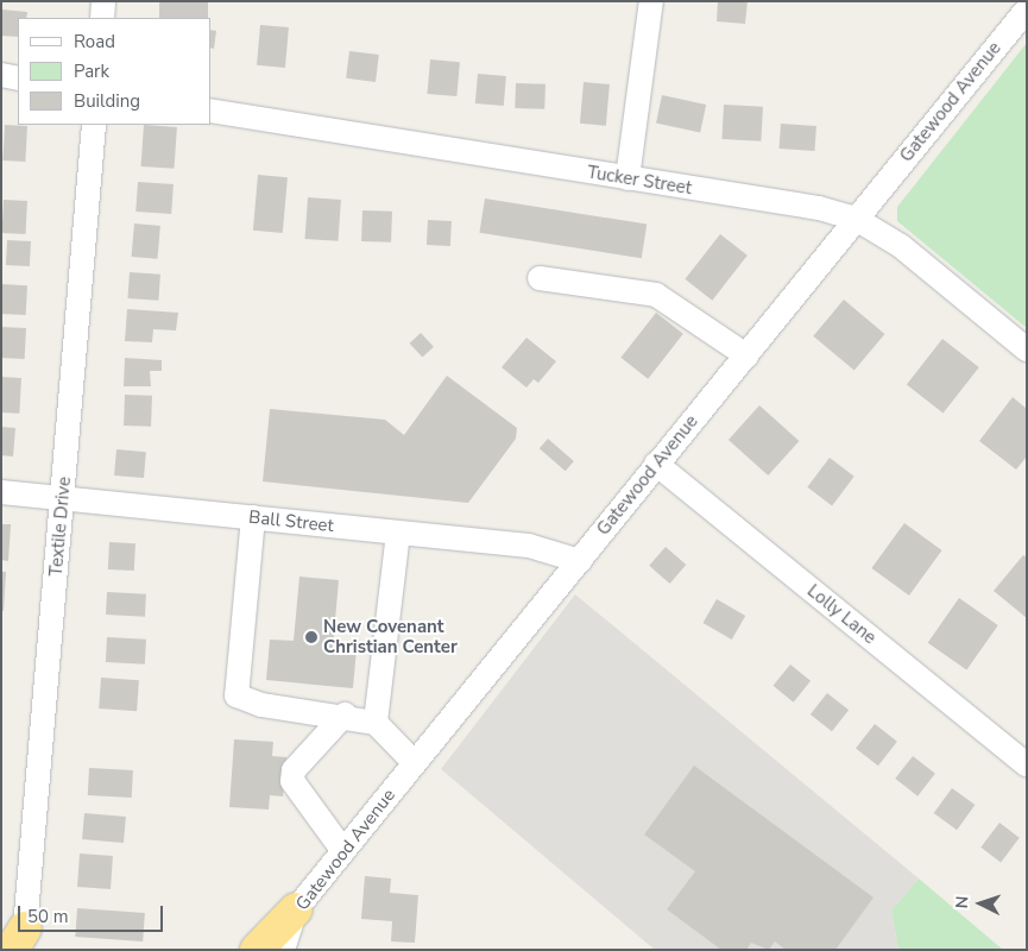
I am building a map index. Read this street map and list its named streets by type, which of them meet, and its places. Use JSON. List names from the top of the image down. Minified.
{"streets":{"street":["Gatewood Avenue","Tucker Street","Ball Street","Textile Drive","Lolly Lane"]},"crossings":[["Gatewood Avenue","Tucker Street"],["Gatewood Avenue","Ball Street"],["Gatewood Avenue","Lolly Lane"],["Ball Street","Textile Drive"]],"places":["New Covenant Christian Center"],"legend":["Road","Park","Building"],"scale_bar":"50 m","north":"left"}
